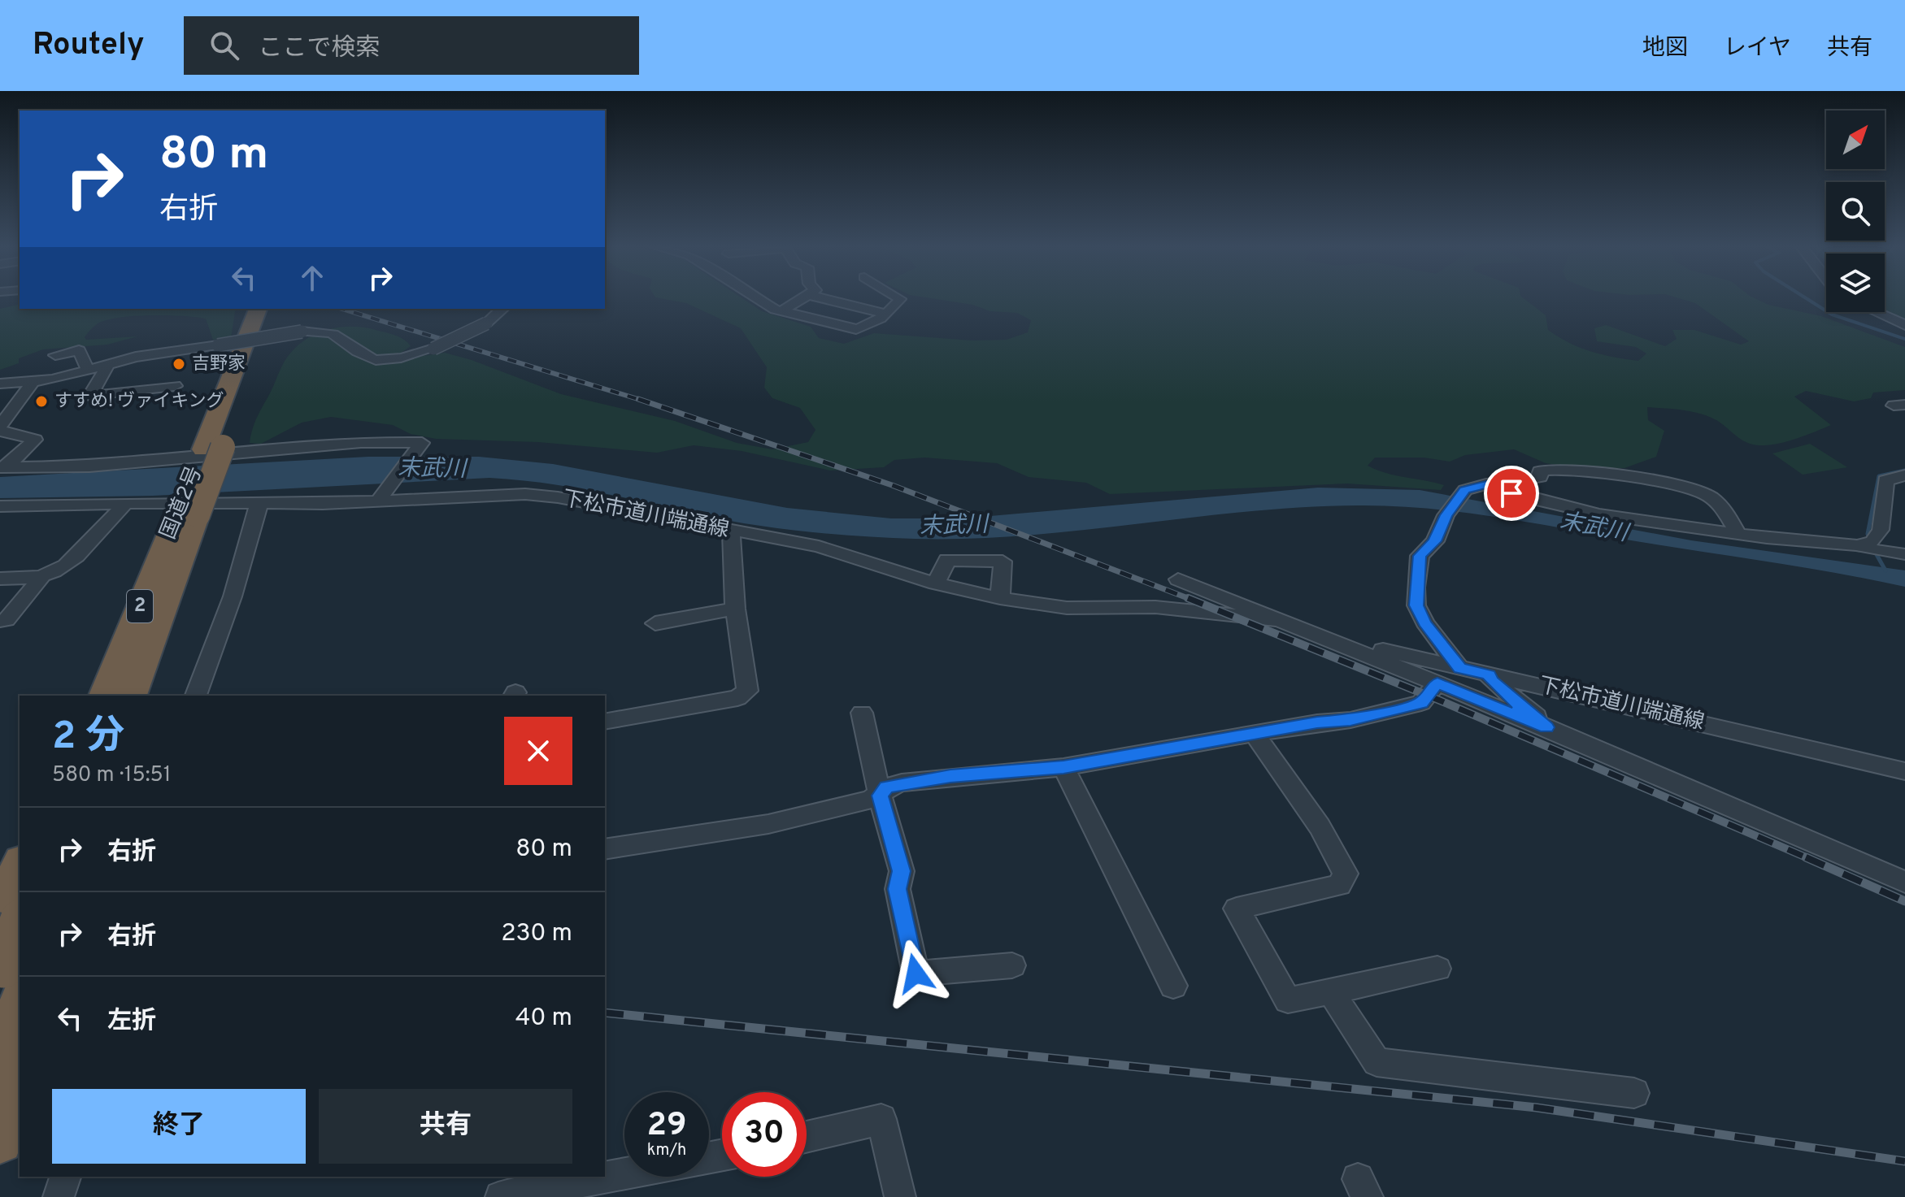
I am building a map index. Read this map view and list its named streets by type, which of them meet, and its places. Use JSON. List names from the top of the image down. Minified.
{"streets":{"highway":["国道2号","2"],"street":["下松市道川端通線"]},"water":["末武川"],"places":["吉野家","すすめ! ヴァイキング"],"north":"top right","page":{"header":"Routely","search":"ここで検索","nav":["地図","レイヤ","共有"],"turn":["80 m","右折"],"heading":["2 分","580 m · 15:51"],"list":[{"name":"右折","value":"80 m"},{"name":"右折","value":"230 m"},{"name":"左折","value":"40 m"}],"buttons":["終了","共有"],"speed":"29 km/h","limit":"30"}}
